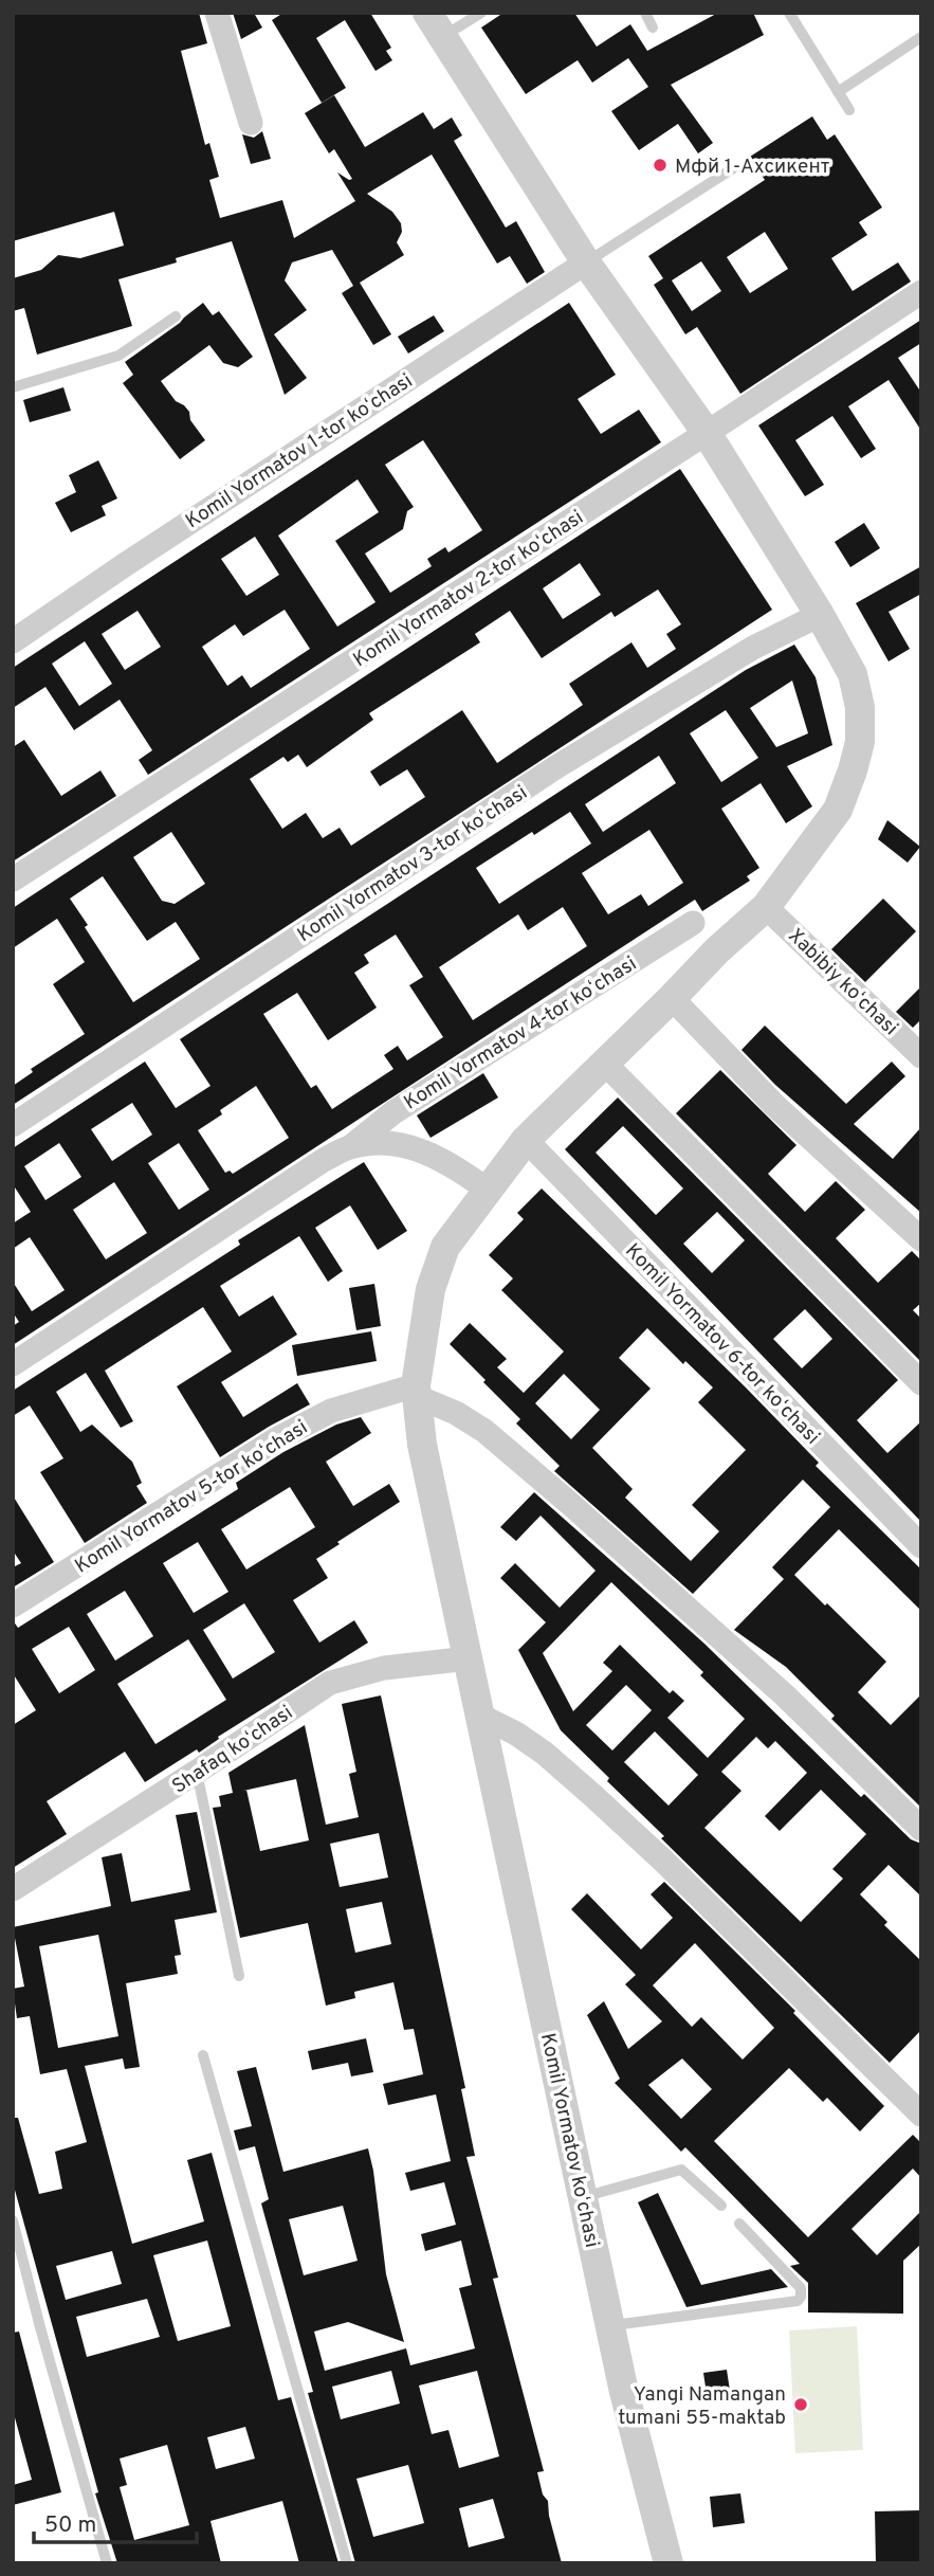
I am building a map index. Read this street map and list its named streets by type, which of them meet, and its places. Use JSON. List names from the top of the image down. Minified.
{"streets":{"street":["Komil Yormatov 1-tor koʻchasi","Komil Yormatov 2-tor koʻchasi","Komil Yormatov 3-tor koʻchasi","Xabibiy koʻchasi","Komil Yormatov 4-tor koʻchasi","Komil Yormatov 6-tor koʻchasi","Komil Yormatov 5-tor koʻchasi","Shafaq koʻchasi","Komil Yormatov koʻchasi"]},"crossings":[["Komil Yormatov 1-tor koʻchasi","Komil Yormatov koʻchasi"],["Komil Yormatov 2-tor koʻchasi","Komil Yormatov koʻchasi"],["Komil Yormatov 3-tor koʻchasi","Komil Yormatov koʻchasi"],["Xabibiy koʻchasi","Komil Yormatov koʻchasi"],["Komil Yormatov 4-tor koʻchasi","Komil Yormatov koʻchasi"],["Komil Yormatov 6-tor koʻchasi","Komil Yormatov koʻchasi"],["Komil Yormatov 5-tor koʻchasi","Komil Yormatov koʻchasi"],["Shafaq koʻchasi","Komil Yormatov koʻchasi"]],"places":["Мфй 1-Ахсикент","Yangi Namangan tumani 55-maktab"],"scale_bar":"50 m"}
